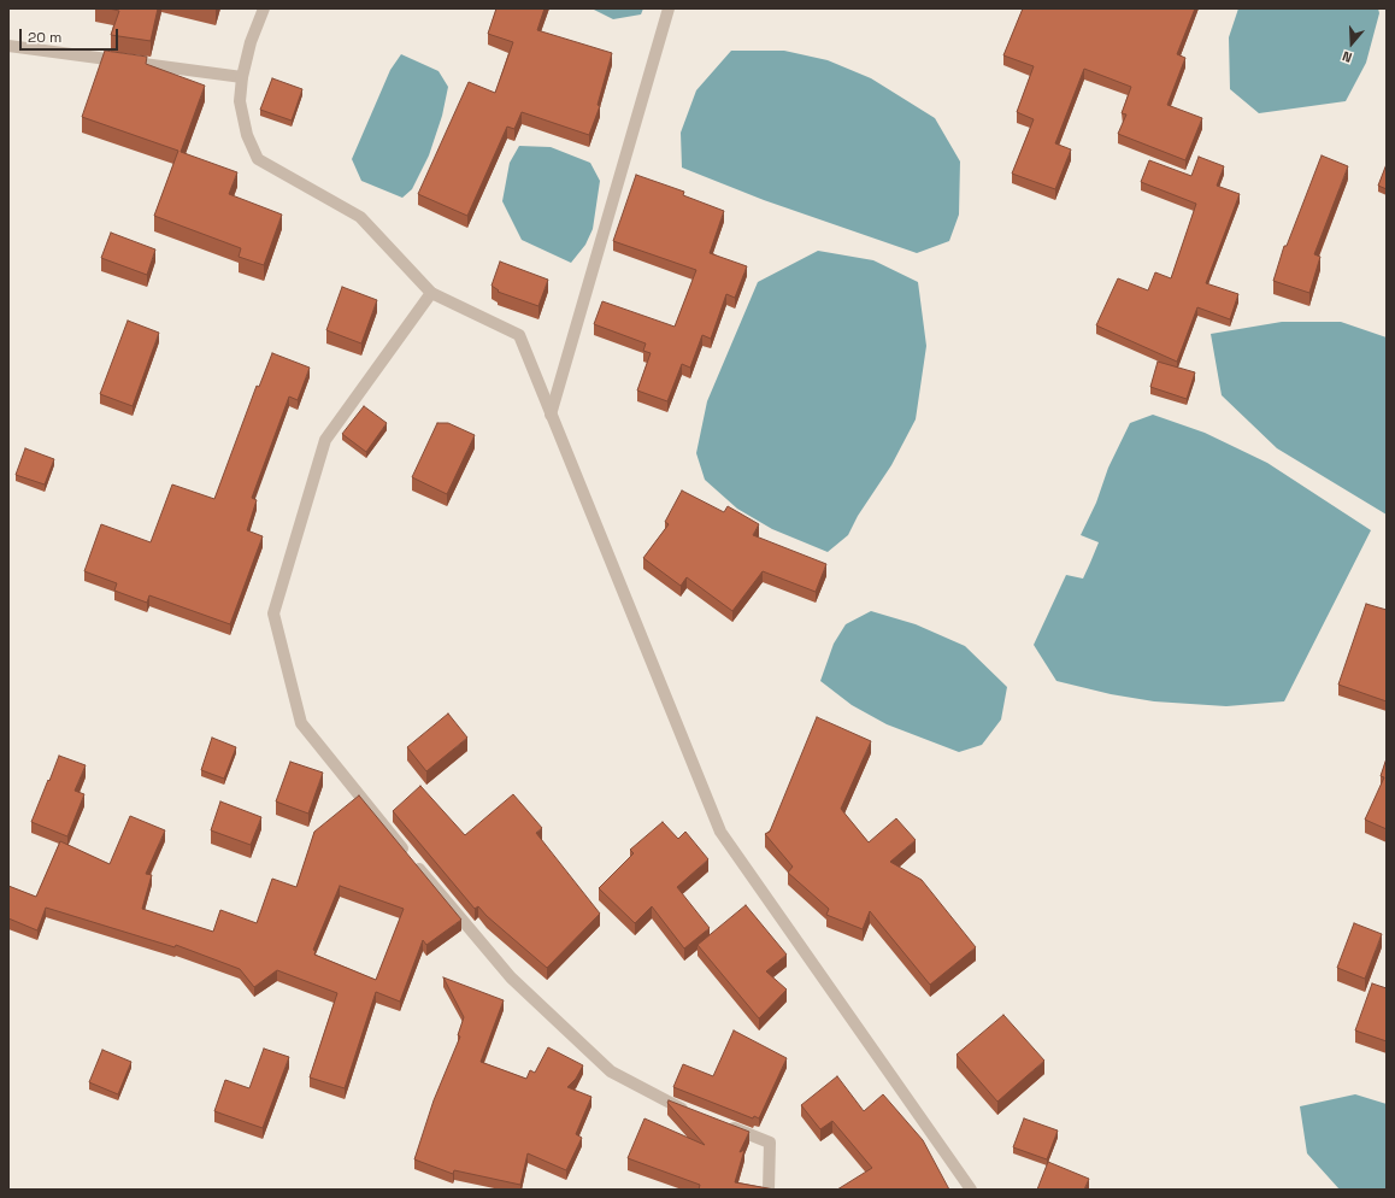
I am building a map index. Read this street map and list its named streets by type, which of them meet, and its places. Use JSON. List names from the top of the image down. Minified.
{"scale_bar":"20 m","north":"bottom"}
